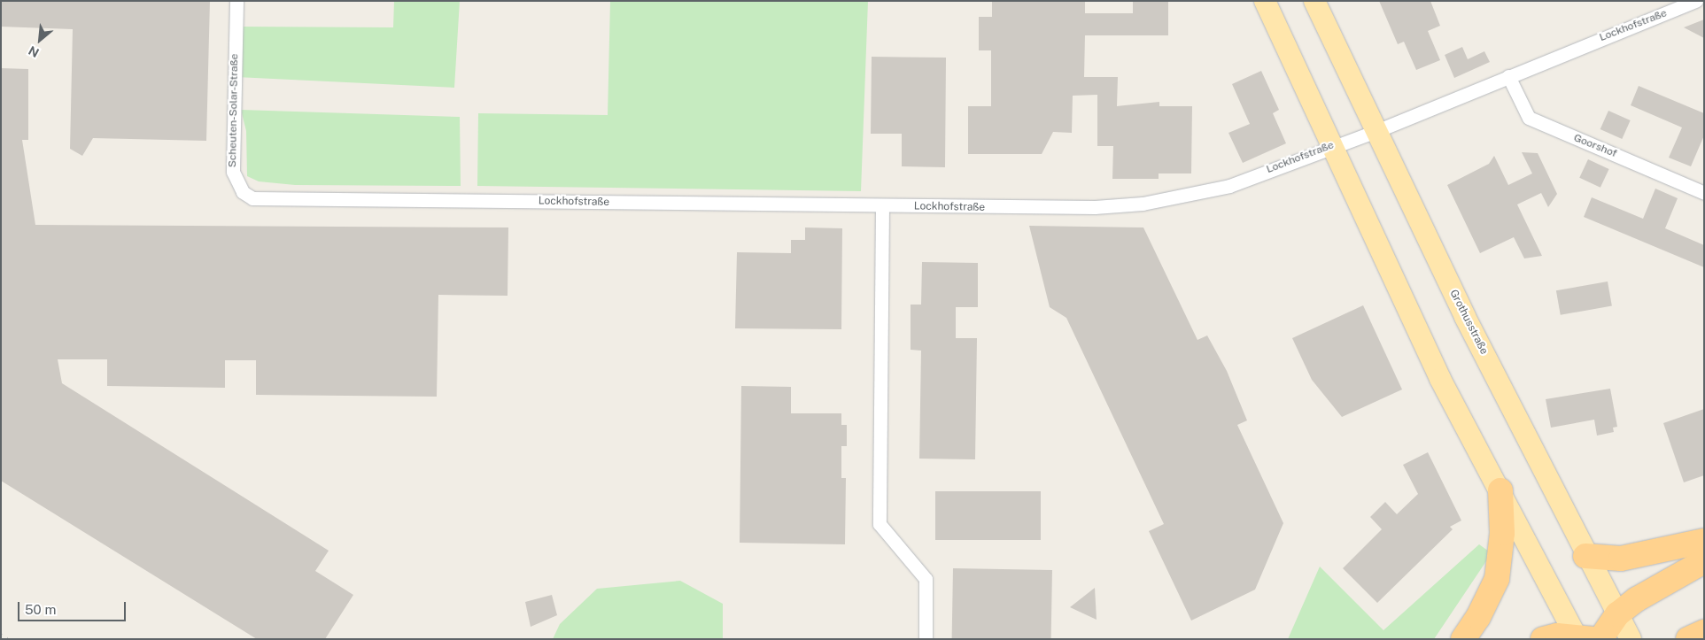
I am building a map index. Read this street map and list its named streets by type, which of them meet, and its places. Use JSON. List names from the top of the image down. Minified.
{"streets":{"main road":["Grothusstraße"],"street":["Lockhofstraße","Scheuten-Solar-Straße","Goorshof"]},"crossings":[["Lockhofstraße","Scheuten-Solar-Straße"],["Lockhofstraße","Goorshof"],["Lockhofstraße","Grothusstraße"]],"scale_bar":"50 m","north":"bottom left"}
